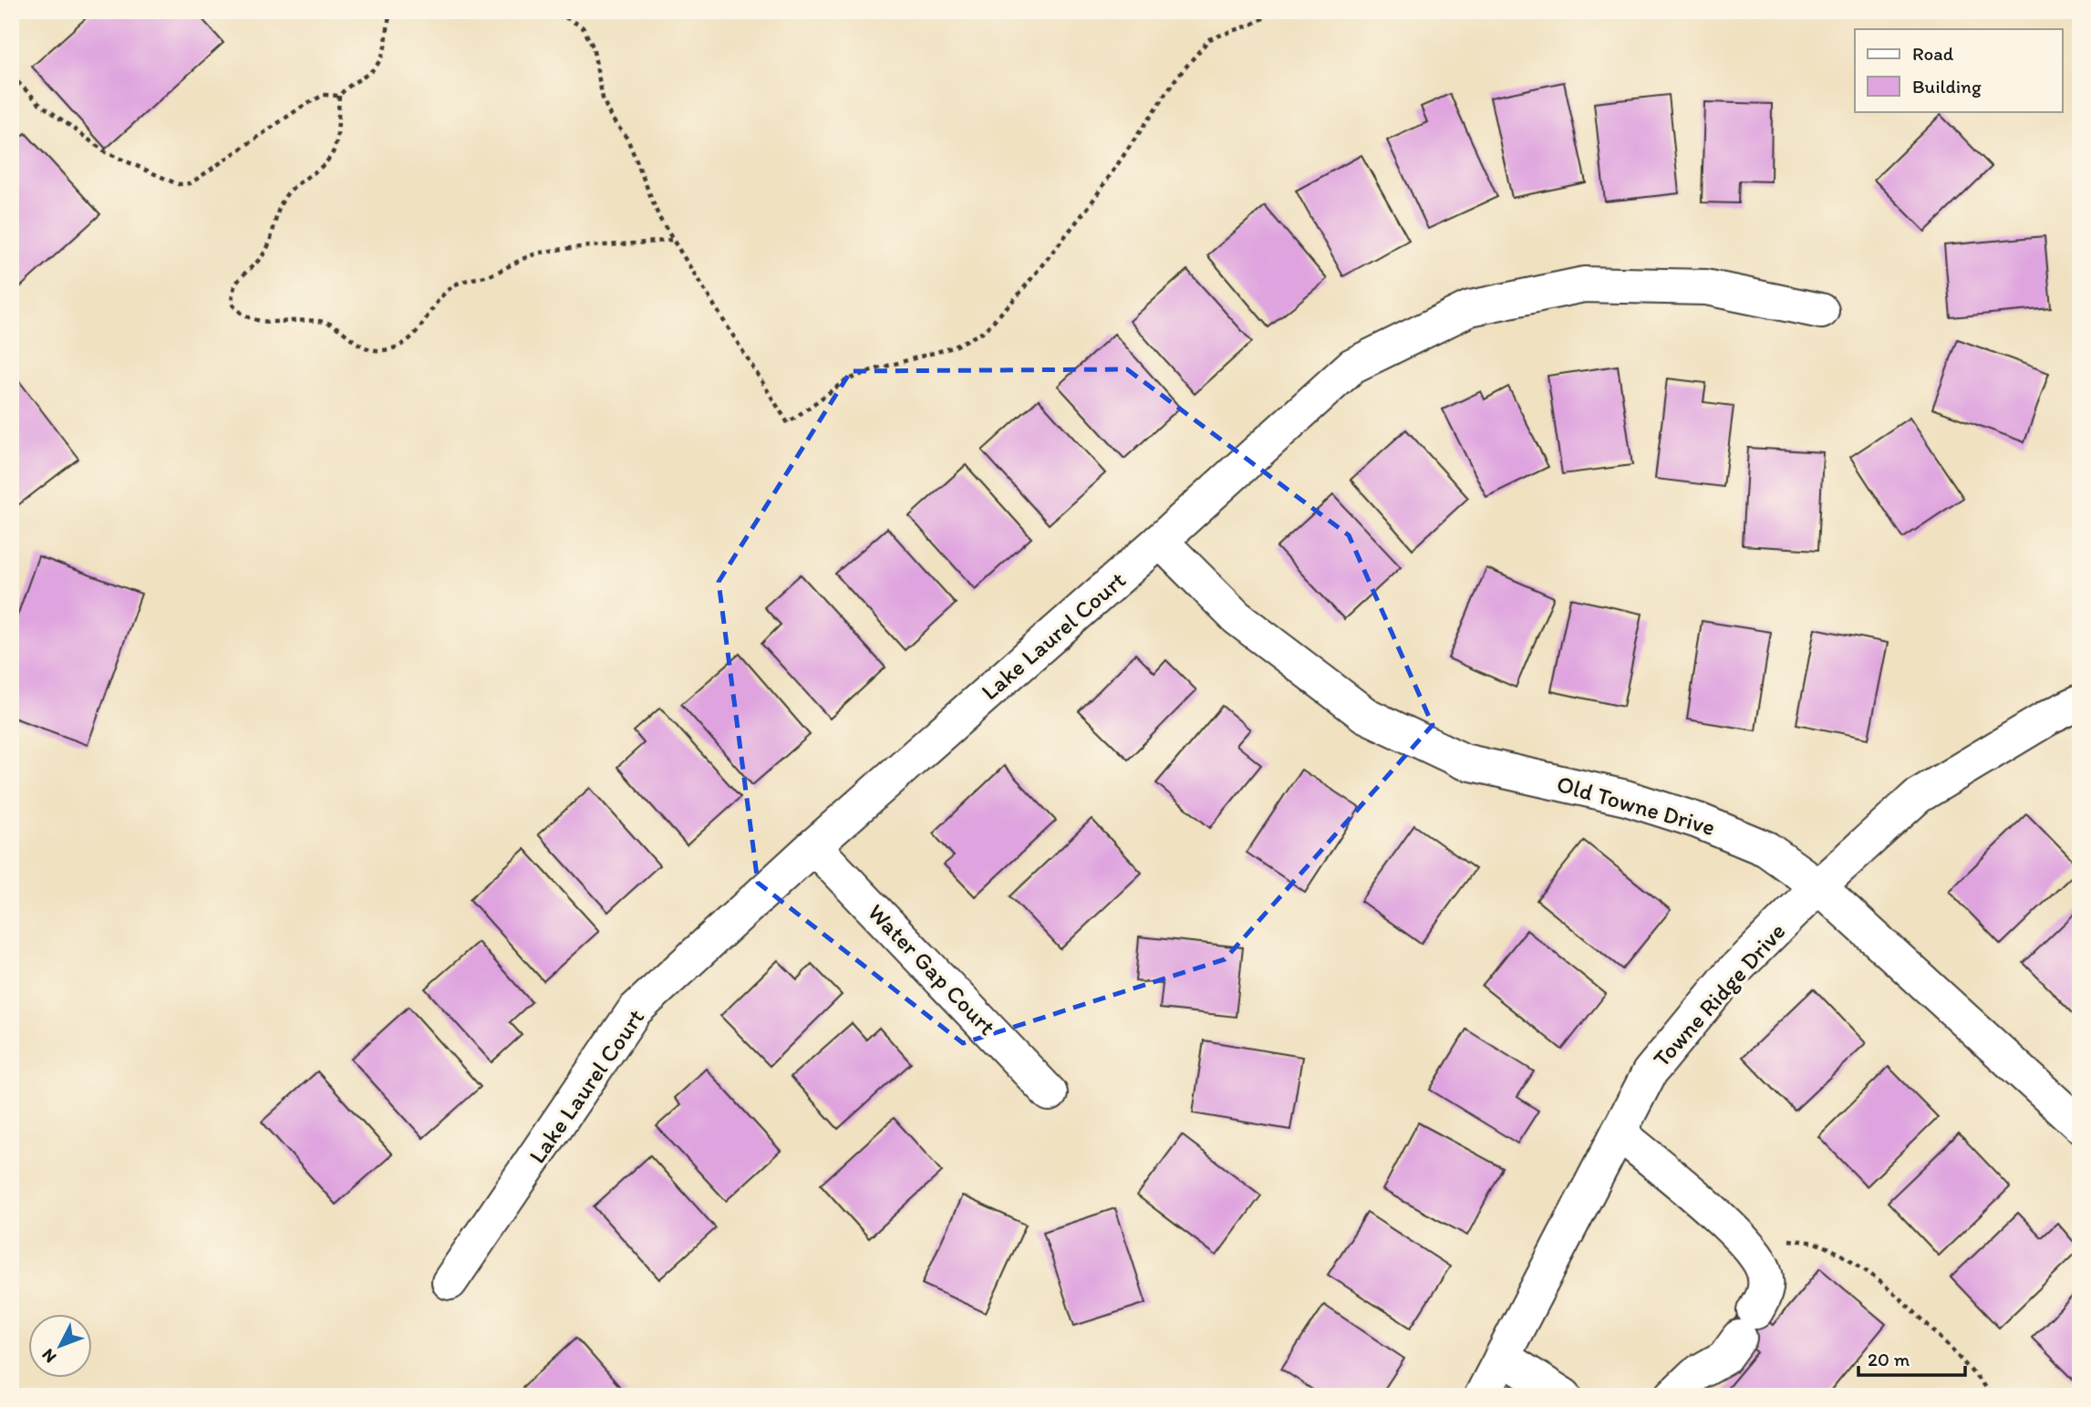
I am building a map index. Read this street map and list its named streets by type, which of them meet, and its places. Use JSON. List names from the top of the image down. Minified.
{"streets":{"street":["Lake Laurel Court","Old Towne Drive","Water Gap Court","Towne Ridge Drive"]},"crossings":[["Lake Laurel Court","Old Towne Drive"],["Lake Laurel Court","Water Gap Court"],["Old Towne Drive","Towne Ridge Drive"]],"legend":["Road","Building"],"scale_bar":"20 m","north":"bottom left"}
